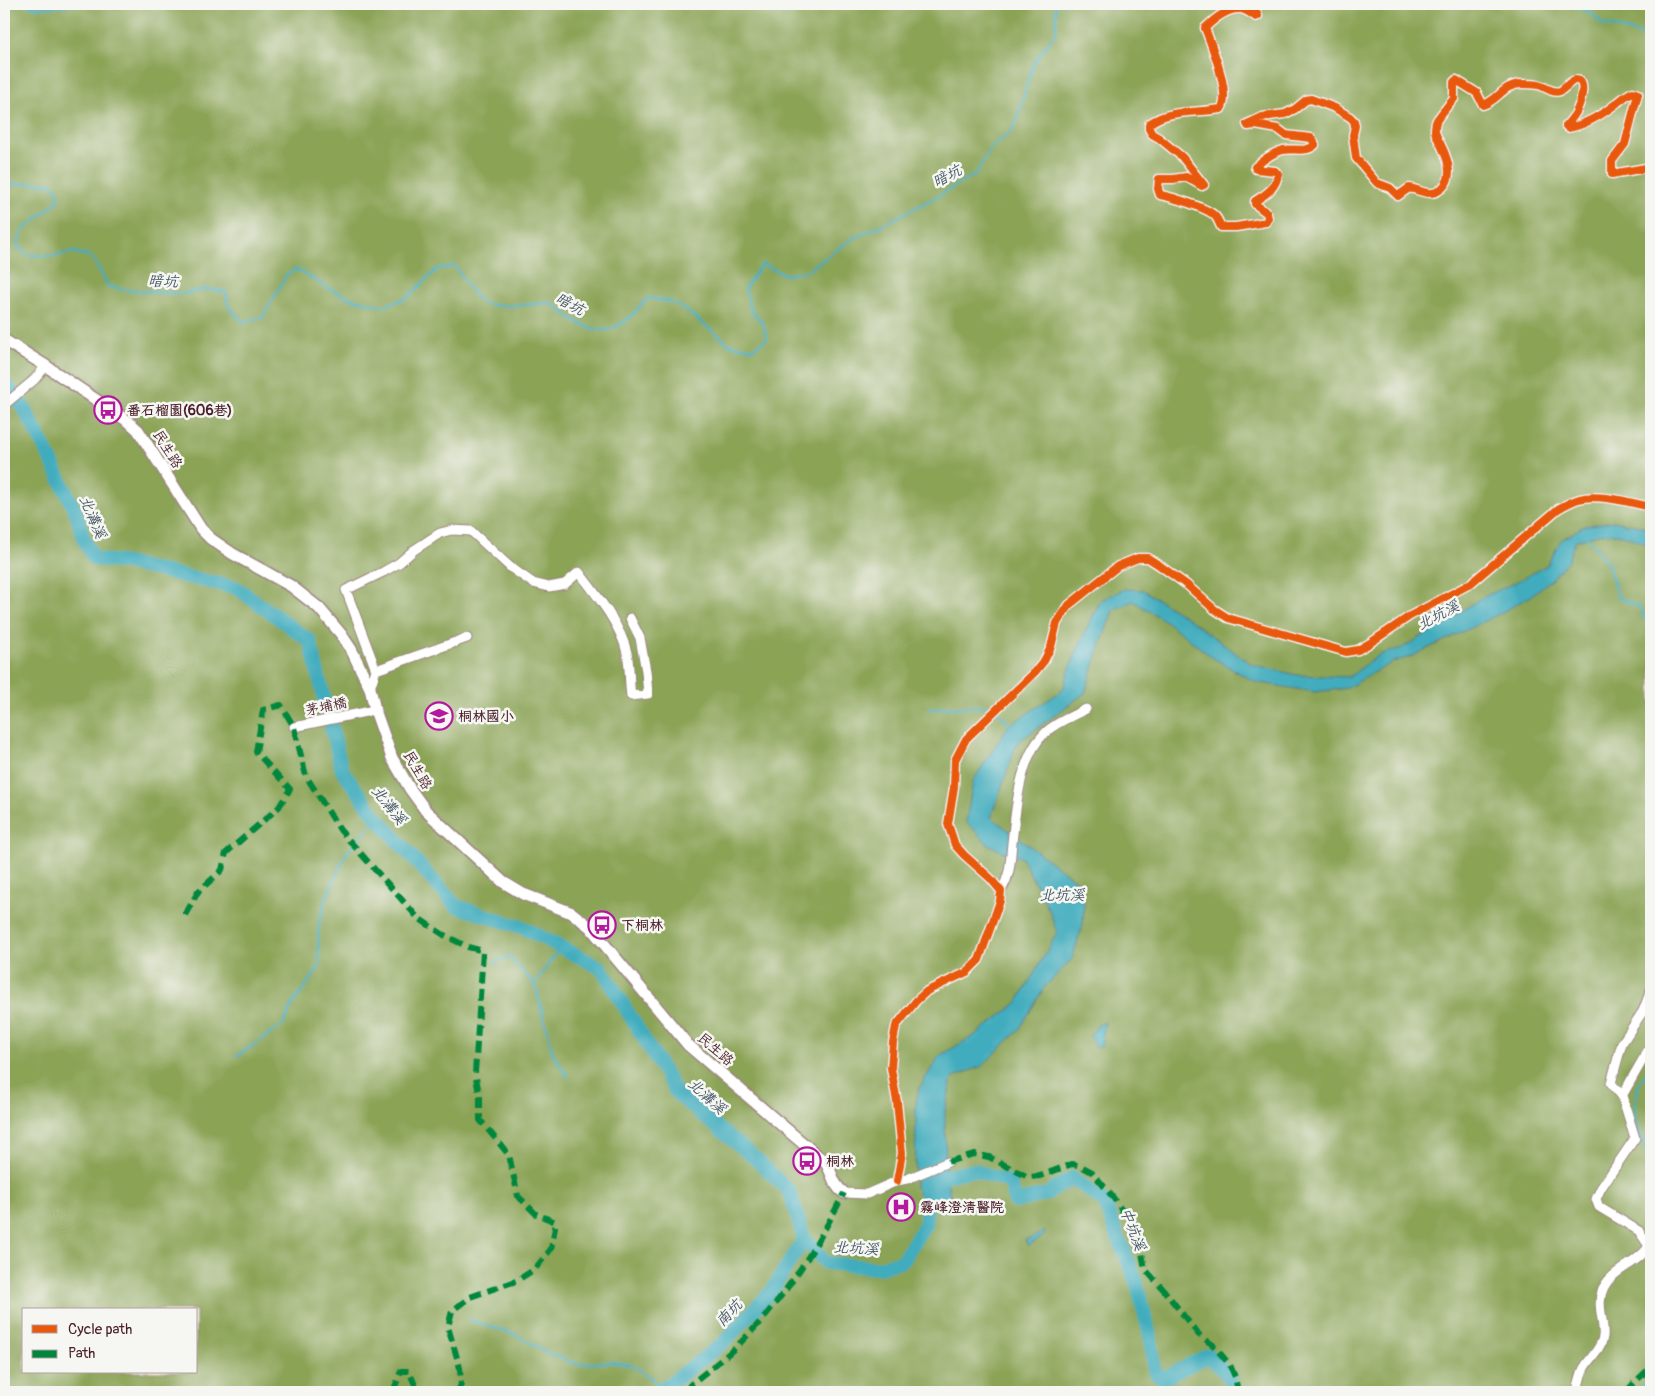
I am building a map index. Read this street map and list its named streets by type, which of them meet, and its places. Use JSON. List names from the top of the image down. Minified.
{"streets":{"street":["民生路","茅埔橋"]},"crossings":[["民生路","茅埔橋"]],"water":["暗坑","北溝溪","北坑溪","中坑溪","南坑"],"places":{"bus stop":["番石榴園(606巷)","下桐林","桐林"],"school or university":["桐林國小"],"hospital":["霧峰澄清醫院"]},"legend":["Cycle path","Path"]}
